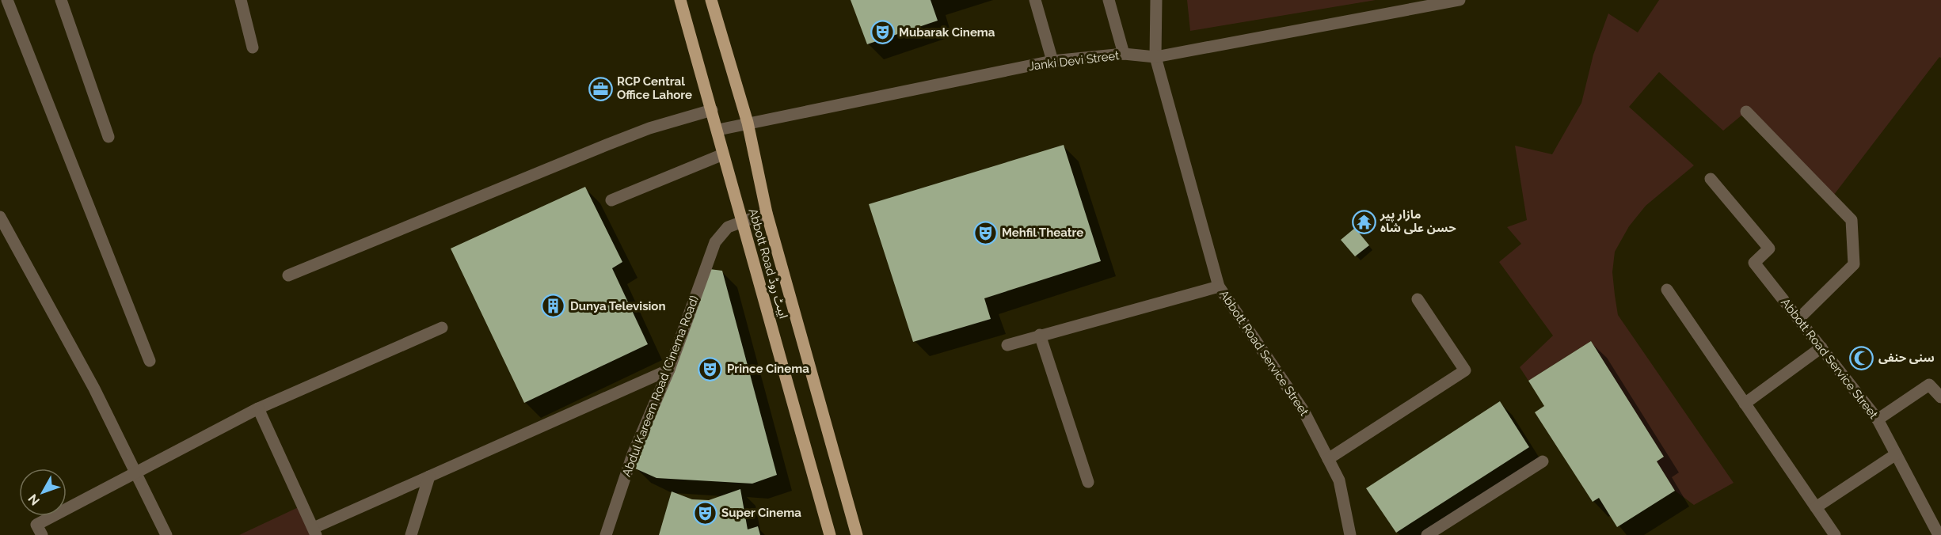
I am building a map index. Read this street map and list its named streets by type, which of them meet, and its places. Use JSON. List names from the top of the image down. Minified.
{"streets":{"main road":["Abbott Road ایبٹ روڈ"],"street":["Janki Devi Street","Abbott Road Service Street","Abdul Kareem Road (Cinema Road)"]},"crossings":[["Janki Devi Street","Abbott Road ایبٹ روڈ"],["Janki Devi Street","Abbott Road Service Street"],["Abbott Road ایبٹ روڈ","Abdul Kareem Road (Cinema Road)"]],"places":{"theatre":["Mubarak Cinema","Mehfil Theatre","Prince Cinema","Super Cinema"],"office":["RCP Central Office Lahore"],"temple":["مازار پیر حسن علی شاہ"],"building":["Dunya Television"],"mosque":["سنی حنفی"]},"north":"bottom left"}
